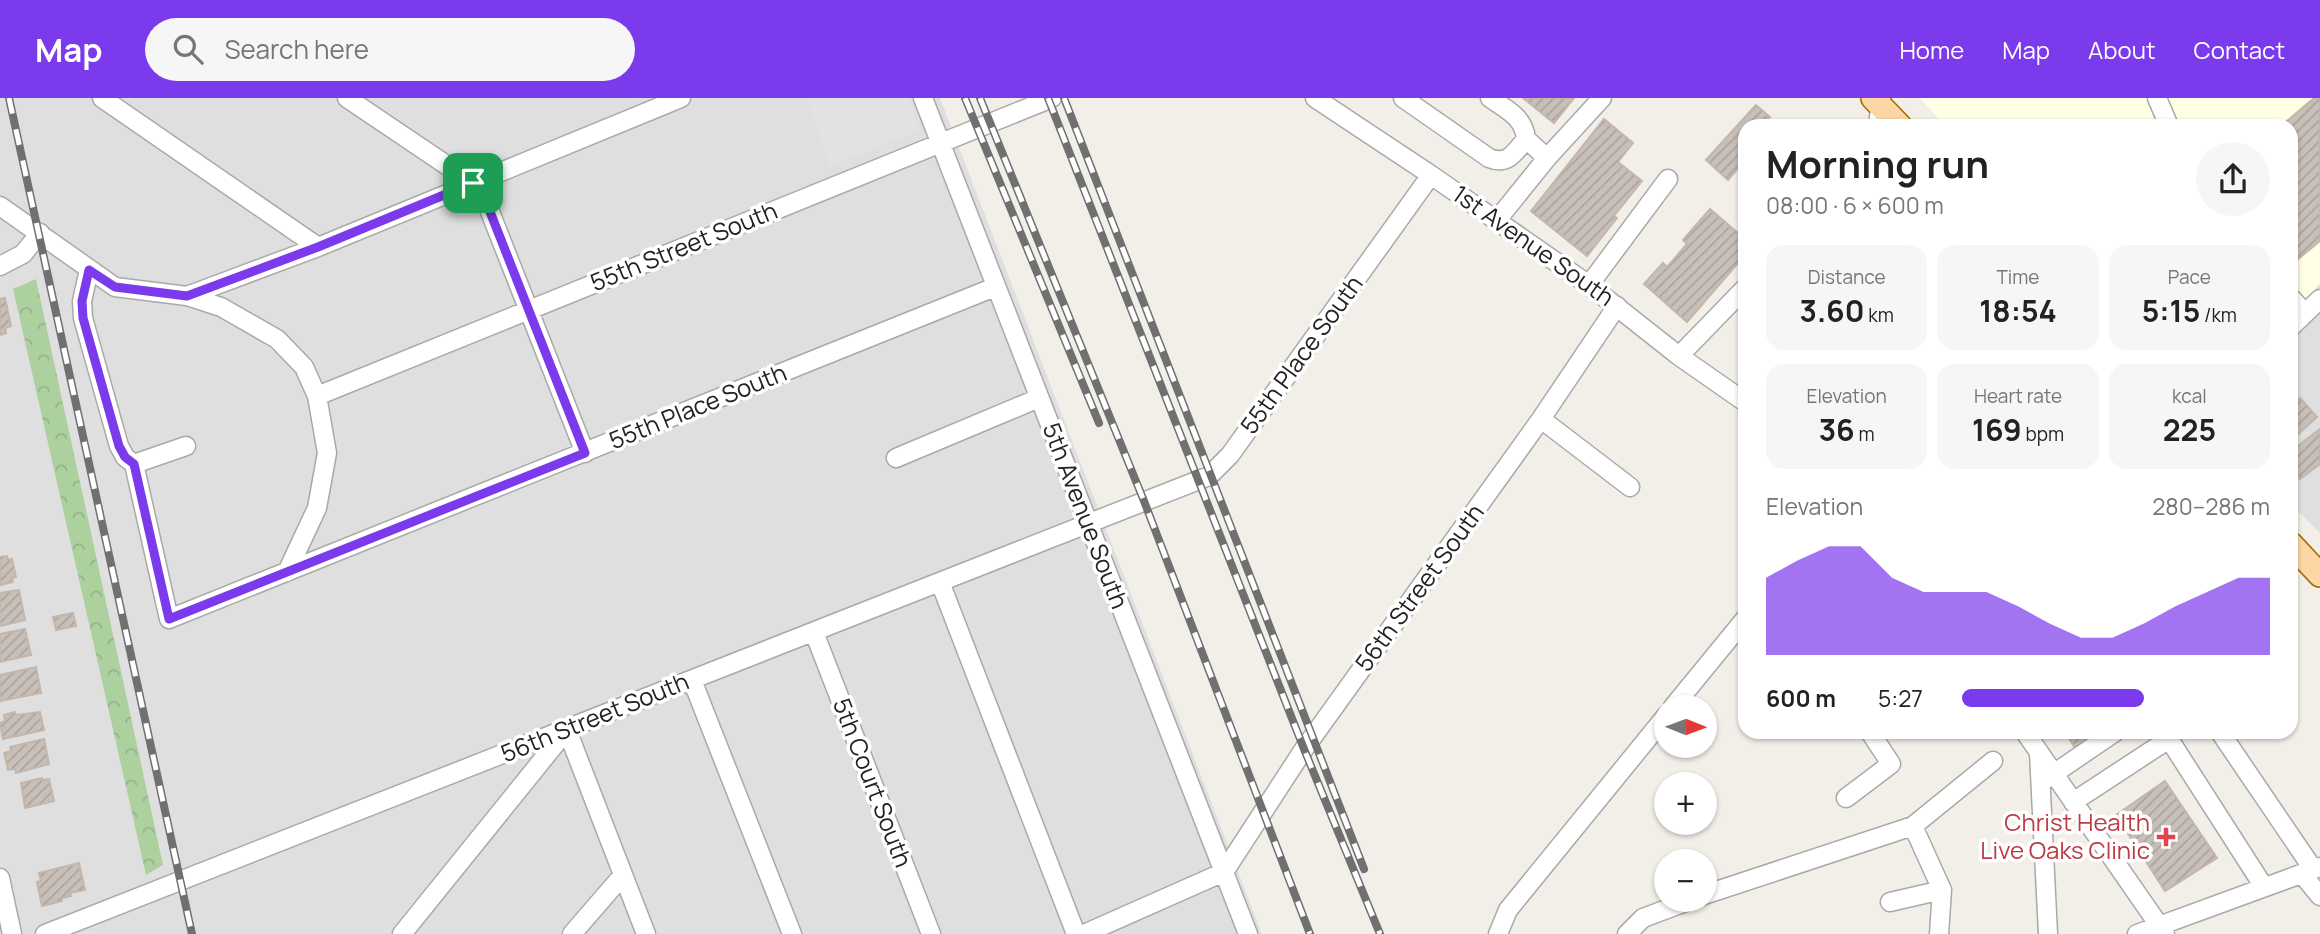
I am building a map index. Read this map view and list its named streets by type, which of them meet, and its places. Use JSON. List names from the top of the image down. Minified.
{"streets":{"street":["1st Avenue South","55th Street South","55th Place South","5th Avenue South","56th Street South","5th Court South"]},"crossings":[["1st Avenue South","55th Place South"],["1st Avenue South","56th Street South"],["55th Street South","5th Avenue South"],["55th Place South","5th Avenue South"],["55th Place South","56th Street South"],["5th Avenue South","56th Street South"],["56th Street South","5th Court South"]],"places":{"health":["Christ Health Live Oaks Clinic"]},"north":"right","page":{"header":"Map","search":"Search here","nav":["Home","Map","About","Contact"],"heading":["Morning run","08:00 · 6 × 600 m"],"stats":[["Distance","3.60 km"],["Time","18:54"],["Pace","5:15 /km"],["Elevation","36 m"],["Heart rate","169 bpm"],["kcal","225"]],"chart":["Elevation","280–286 m"],"list":[{"name":"600 m","note":"5:27"}],"map_buttons":["+","−"]}}
